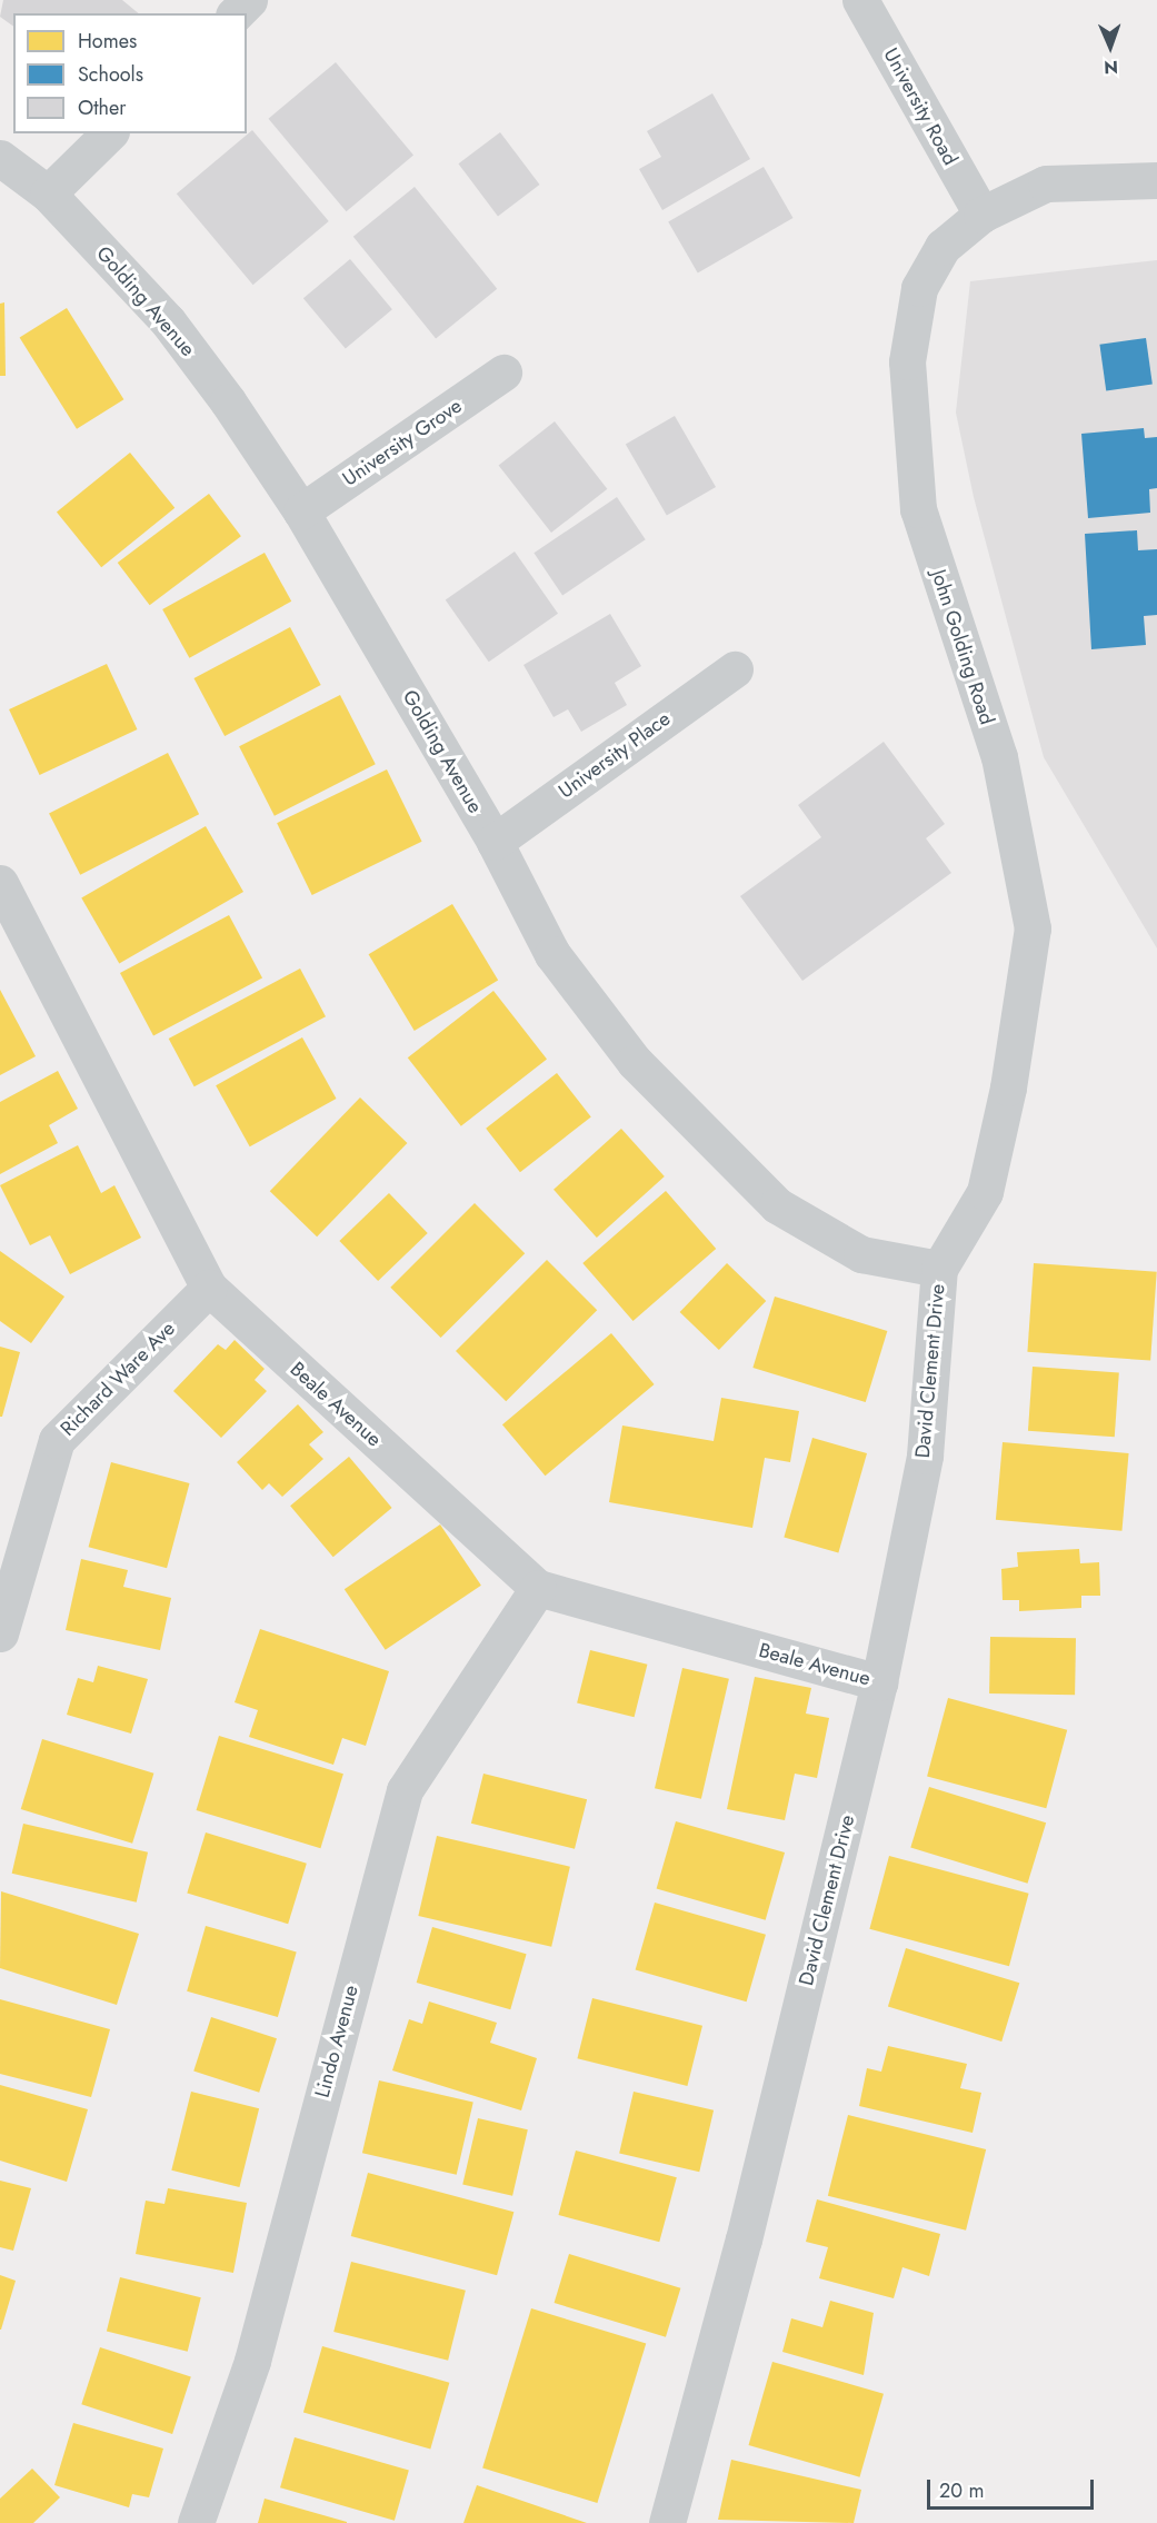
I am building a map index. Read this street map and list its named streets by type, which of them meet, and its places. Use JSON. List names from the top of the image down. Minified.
{"streets":{"street":["University Road","Golding Avenue","University Grove","John Golding Road","University Place","David Clement Drive","Richard Ware Ave","Beale Avenue","Lindo Avenue"]},"crossings":[["University Road","John Golding Road"],["Golding Avenue","University Grove"],["Golding Avenue","John Golding Road"],["Golding Avenue","University Place"],["Golding Avenue","David Clement Drive"],["John Golding Road","David Clement Drive"],["David Clement Drive","Beale Avenue"],["Richard Ware Ave","Beale Avenue"],["Beale Avenue","Lindo Avenue"]],"legend":["Homes","Schools","Other"],"scale_bar":"20 m","north":"bottom"}
